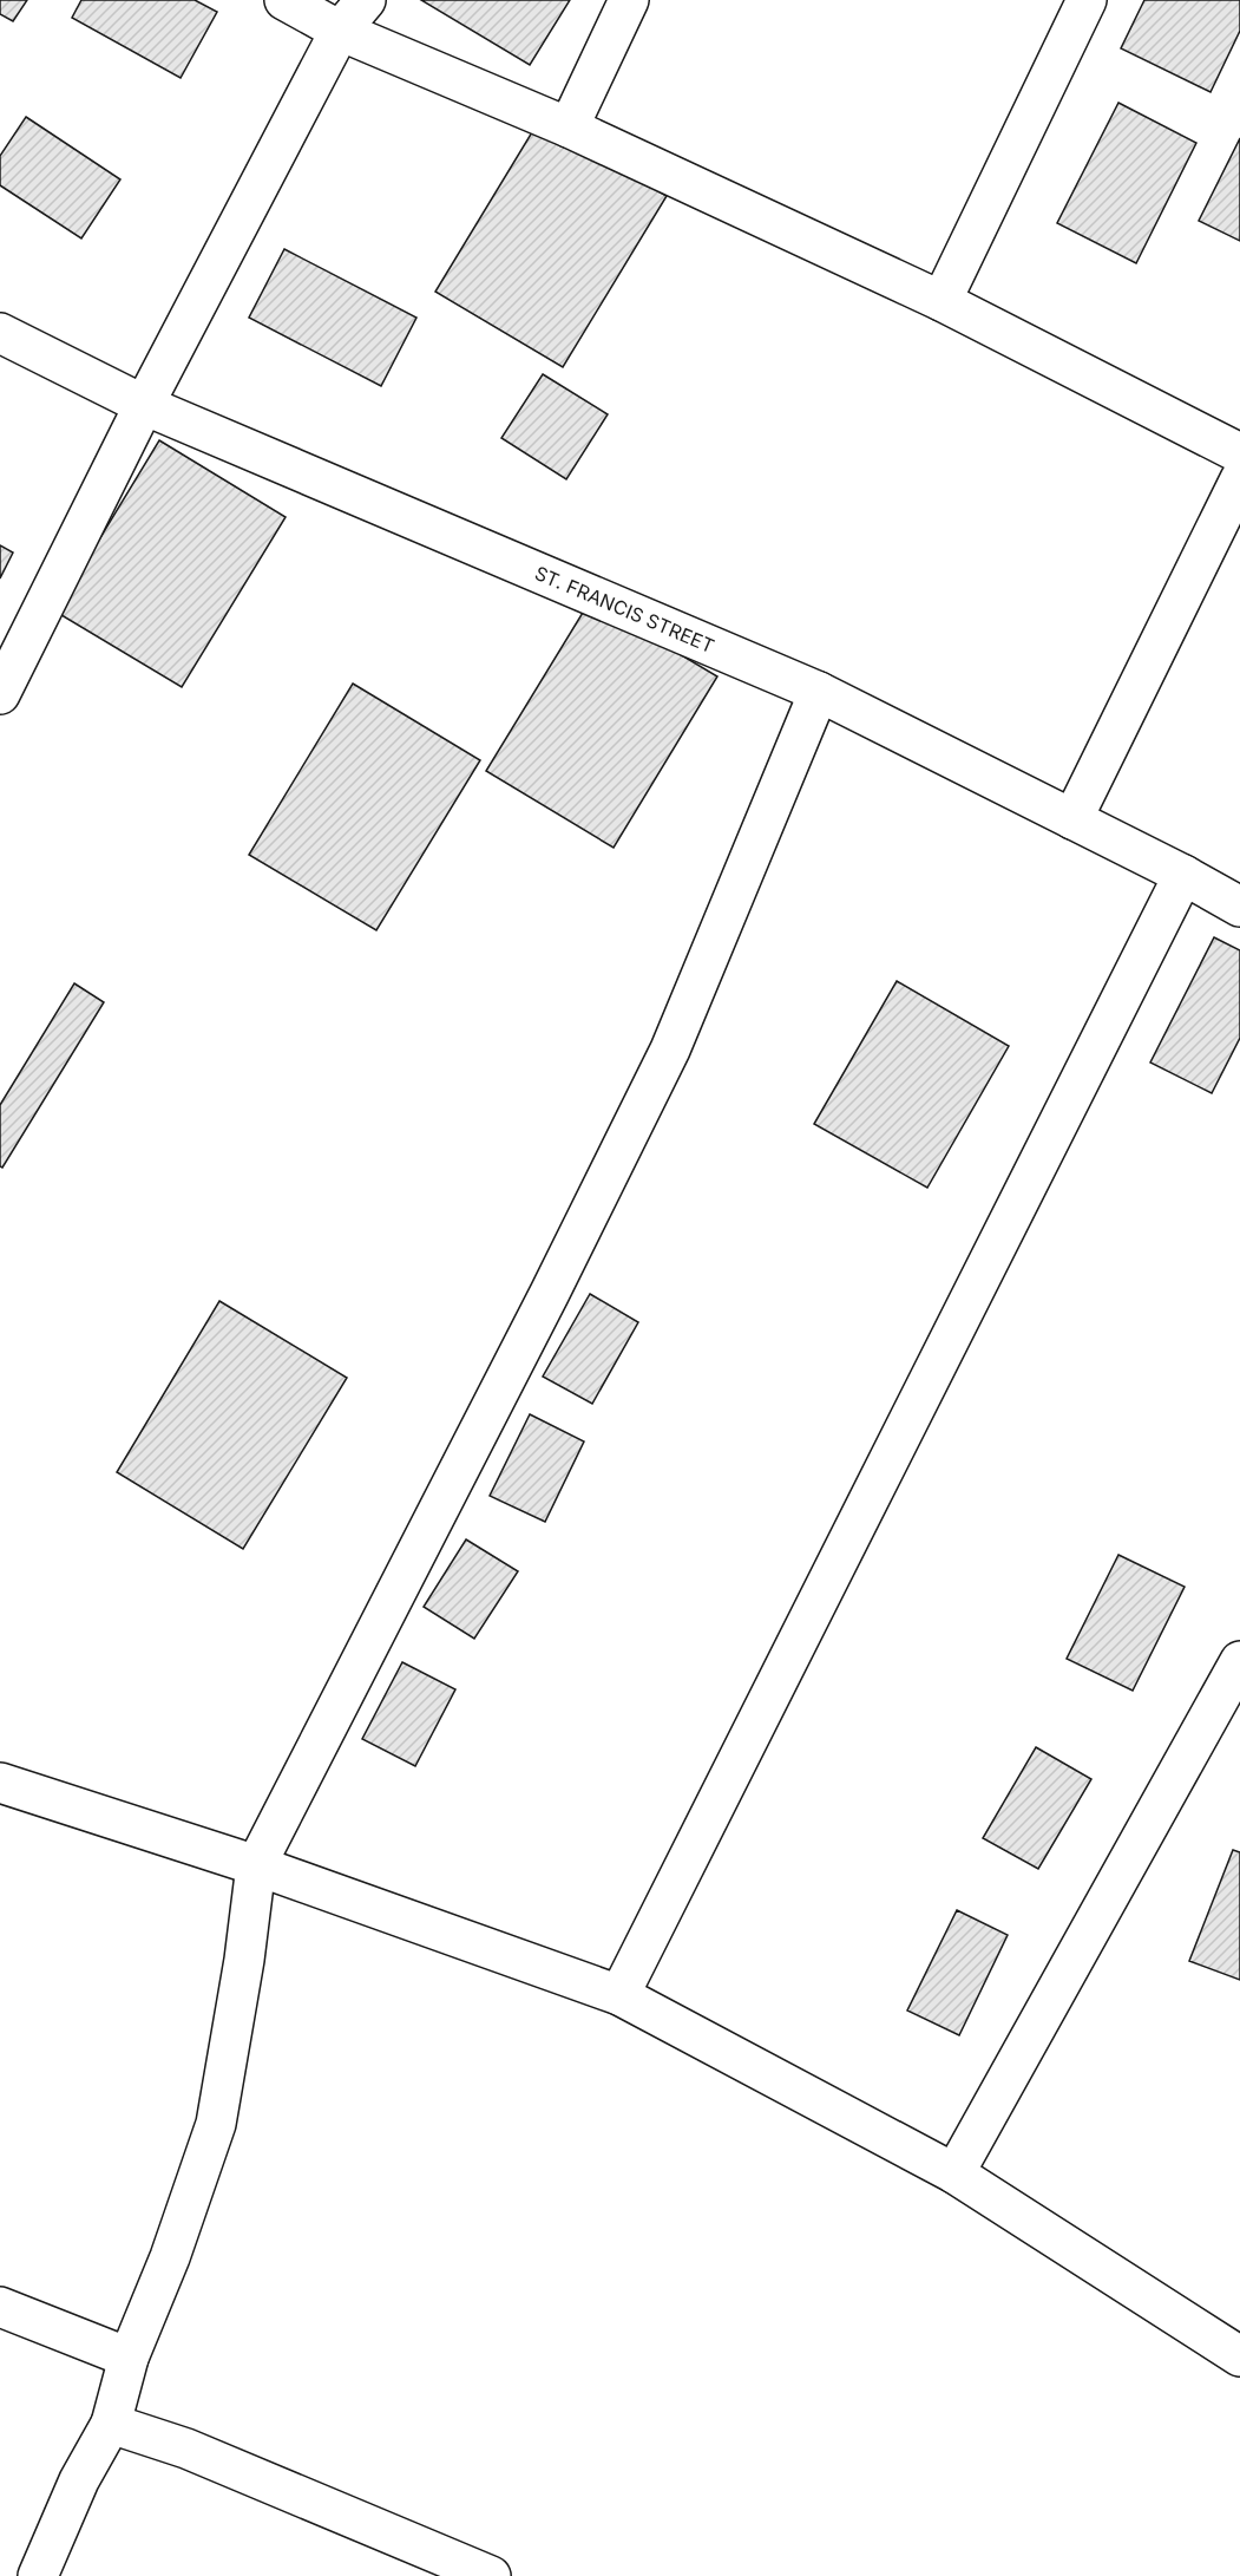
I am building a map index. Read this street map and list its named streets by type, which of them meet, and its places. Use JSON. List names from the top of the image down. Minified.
{"streets":{"street":["ST. FRANCIS STREET"]}}
